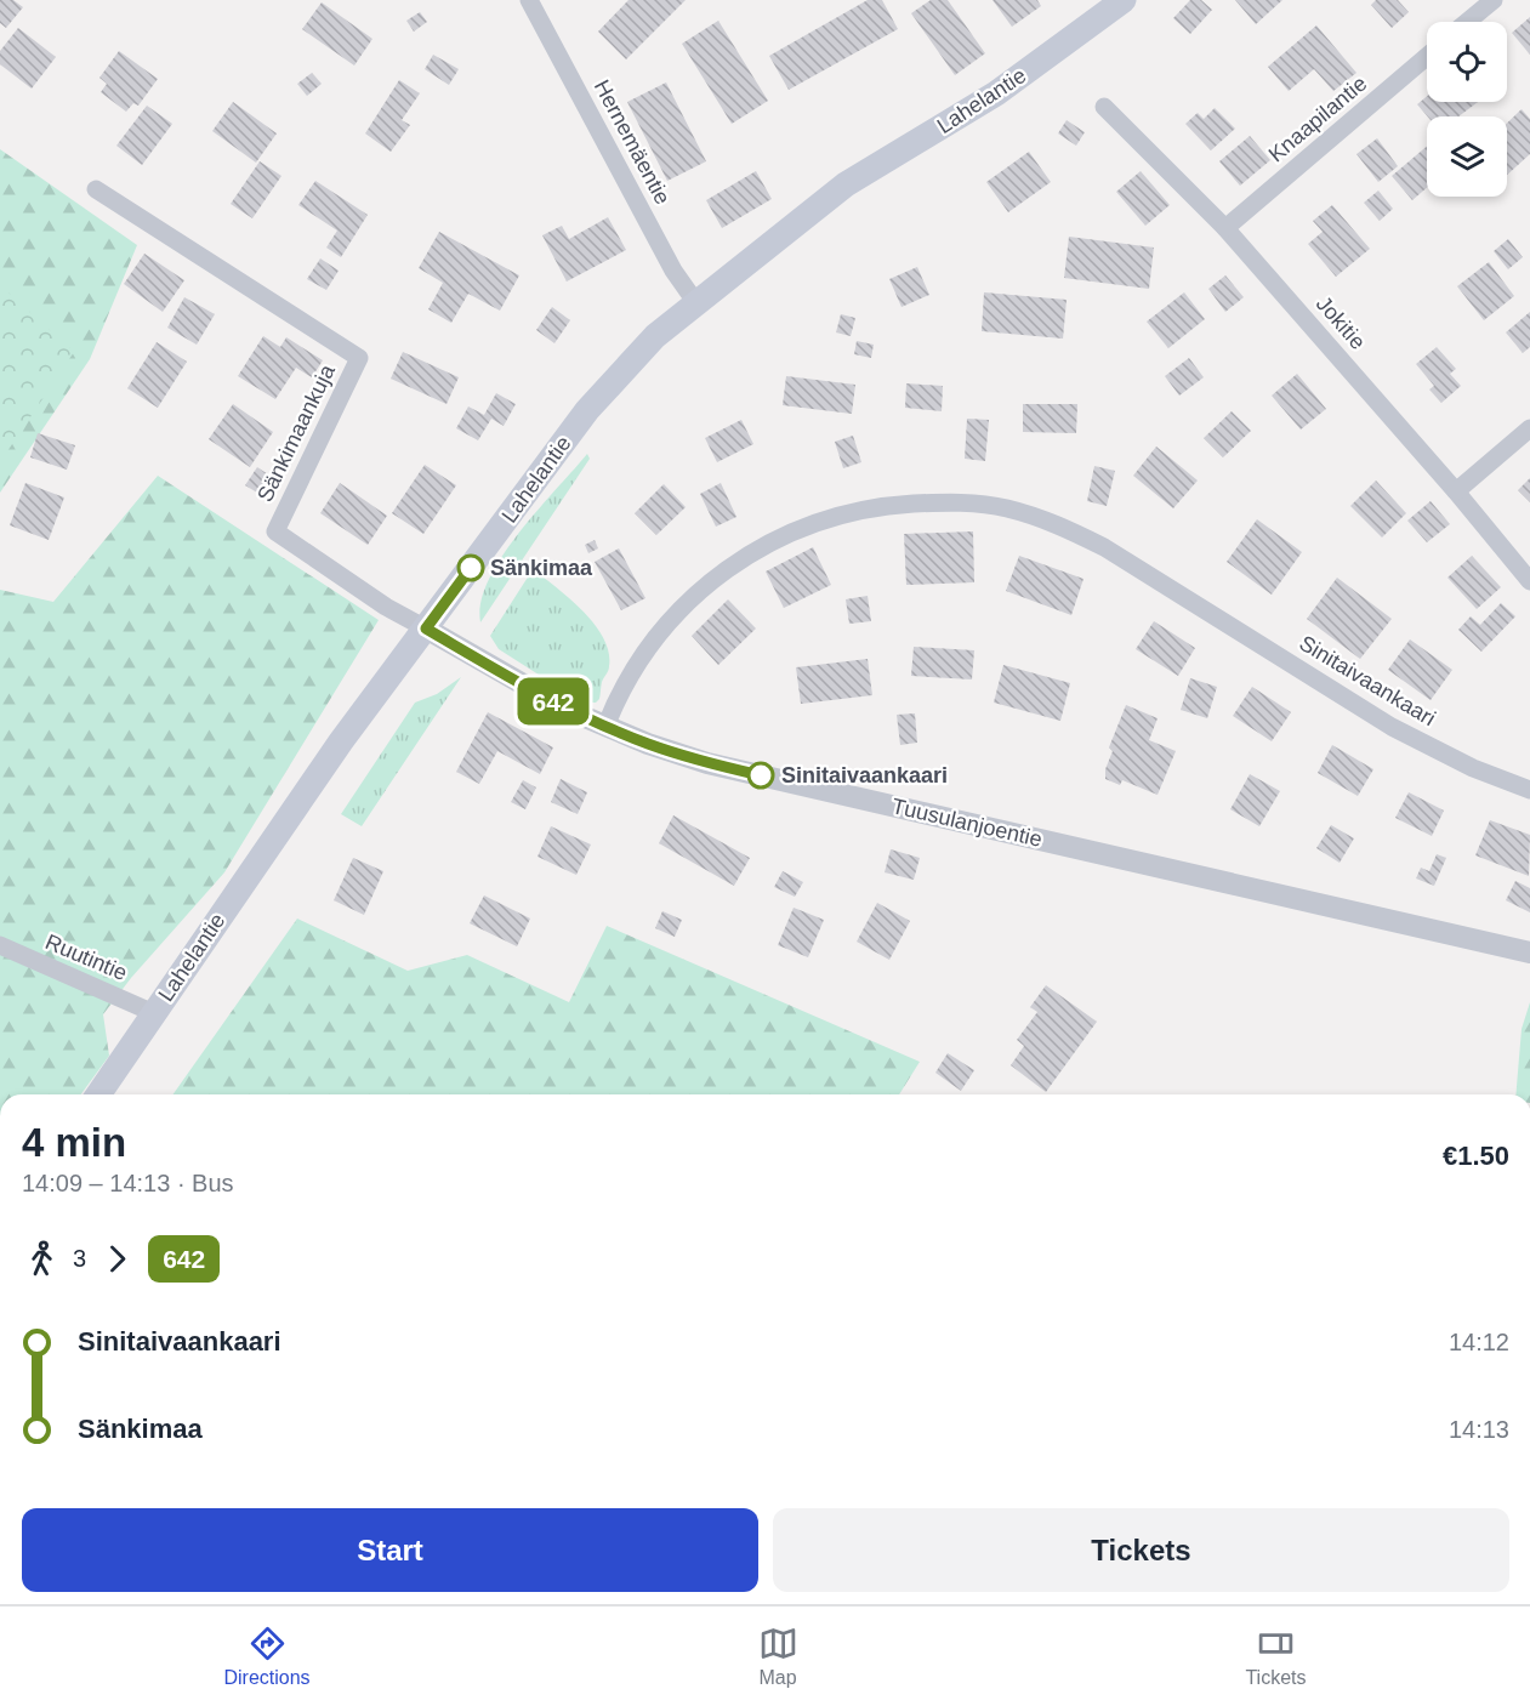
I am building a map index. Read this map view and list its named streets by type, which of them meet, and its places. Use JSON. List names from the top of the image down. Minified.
{"streets":{"main road":["Lahelantie"],"street":["Knaapilantie","Hernemäentie","Jokitie","Sänkimaankuja","Sinitaivaankaari","Tuusulanjoentie","Ruutintie"]},"crossings":[["Lahelantie","Hernemäentie"],["Lahelantie","Sänkimaankuja"],["Lahelantie","Tuusulanjoentie"],["Lahelantie","Ruutintie"],["Knaapilantie","Jokitie"],["Sänkimaankuja","Tuusulanjoentie"],["Sinitaivaankaari","Tuusulanjoentie"]],"places":["Sänkimaa","Sinitaivaankaari"],"lines":["bus line 642"],"page":{"on_map":"642","heading":["4 min","14:09 – 14:13 · Bus","€1.50"],"legs":["3","642"],"list":[{"name":"Sinitaivaankaari","value":"14:12"},{"name":"Sänkimaa","value":"14:13"}],"buttons":["Start","Tickets"],"tabs":["Directions","Map","Tickets"]}}
